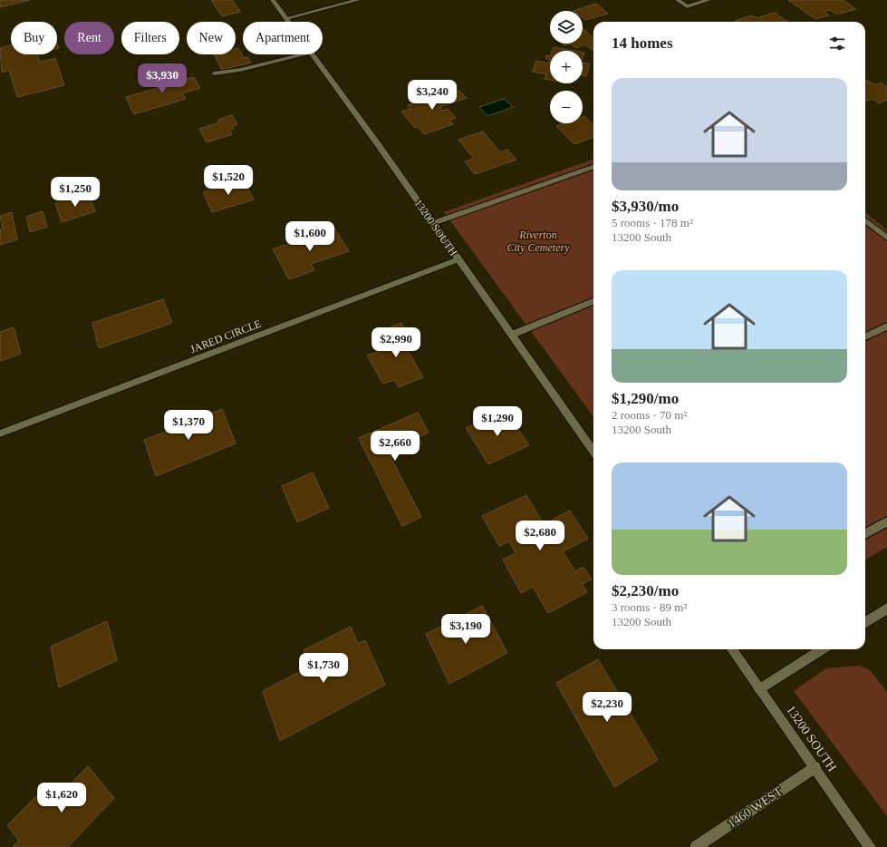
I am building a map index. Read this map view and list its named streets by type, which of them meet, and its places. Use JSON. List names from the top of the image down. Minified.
{"streets":{"street":["13200 SOUTH","JARED CIRCLE","1460 WEST"]},"crossings":[["13200 SOUTH","JARED CIRCLE"],["13200 SOUTH","1460 WEST"]],"parks":["Riverton City Cemetery"],"page":{"map_buttons":["+","−"],"chip":["Buy","Rent","Filters","New","Apartment"],"heading":"14 homes","price":["$3,930","$3,240","$1,520","$1,250","$1,600","$2,990","$1,290","$1,370","$2,660","$2,680","$3,190","$1,730","$2,230","$1,620"],"list":[{"name":"$3,930/mo","note":"5 rooms · 178 m² · 13200 South"},{"name":"$1,290/mo","note":"2 rooms · 70 m² · 13200 South"},{"name":"$2,230/mo","note":"3 rooms · 89 m² · 13200 South"}]}}
